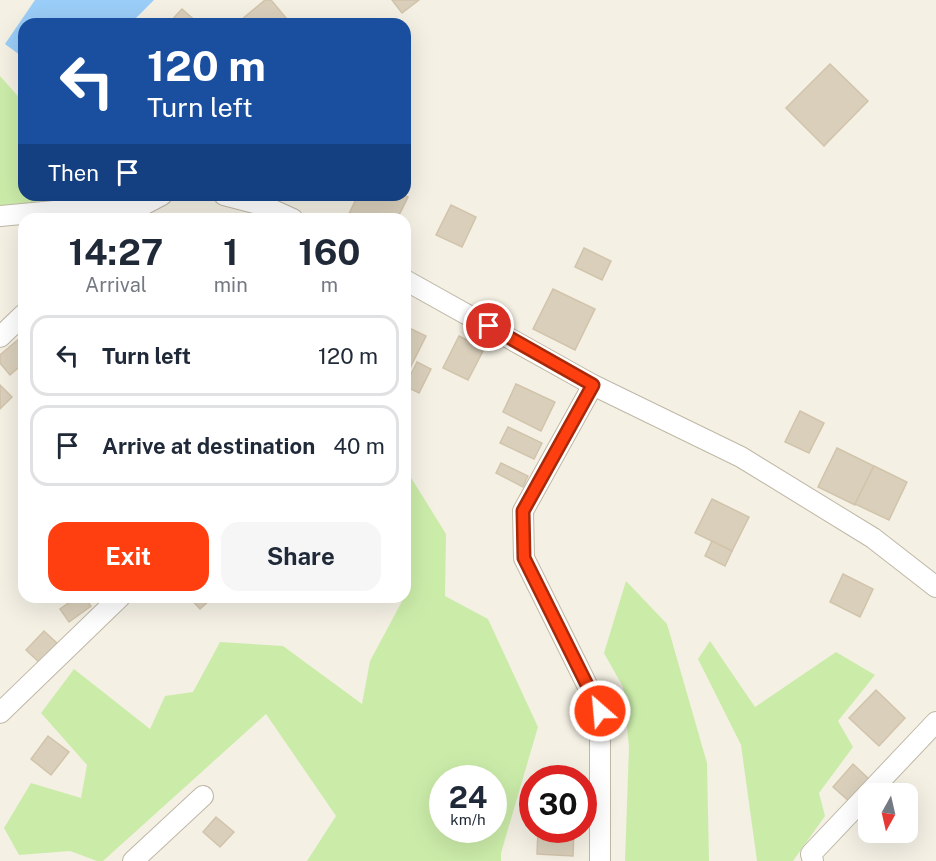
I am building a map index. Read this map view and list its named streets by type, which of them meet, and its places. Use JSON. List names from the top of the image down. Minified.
{"north":"bottom","page":{"turn":["120 m","Turn left"],"then":"Then","eta":["14:27","Arrival","1","min","160","m"],"list":[{"name":"Turn left","value":"120 m"},{"name":"Arrive at destination","value":"40 m"}],"buttons":["Exit","Share"],"speed":"24 km/h","limit":"30"}}
